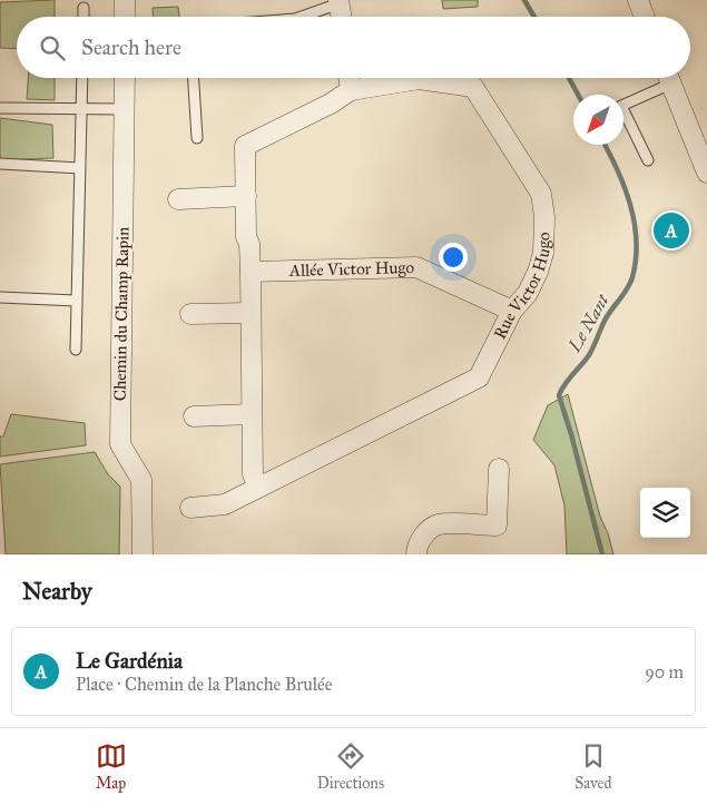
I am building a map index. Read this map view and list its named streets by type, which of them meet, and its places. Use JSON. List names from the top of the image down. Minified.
{"streets":{"street":["Allée Victor Hugo","Rue Victor Hugo","Chemin du Champ Rapin"]},"crossings":[["Allée Victor Hugo","Rue Victor Hugo"]],"water":["Le Nant"],"north":"bottom left","page":{"search":"Search here","pins":"A","heading":"Nearby","list":[{"mark":"A","name":"Le Gardénia","note":"Place · Chemin de la Planche Brulée","value":"90 m"}],"nav":["Map","Directions","Saved"]}}
